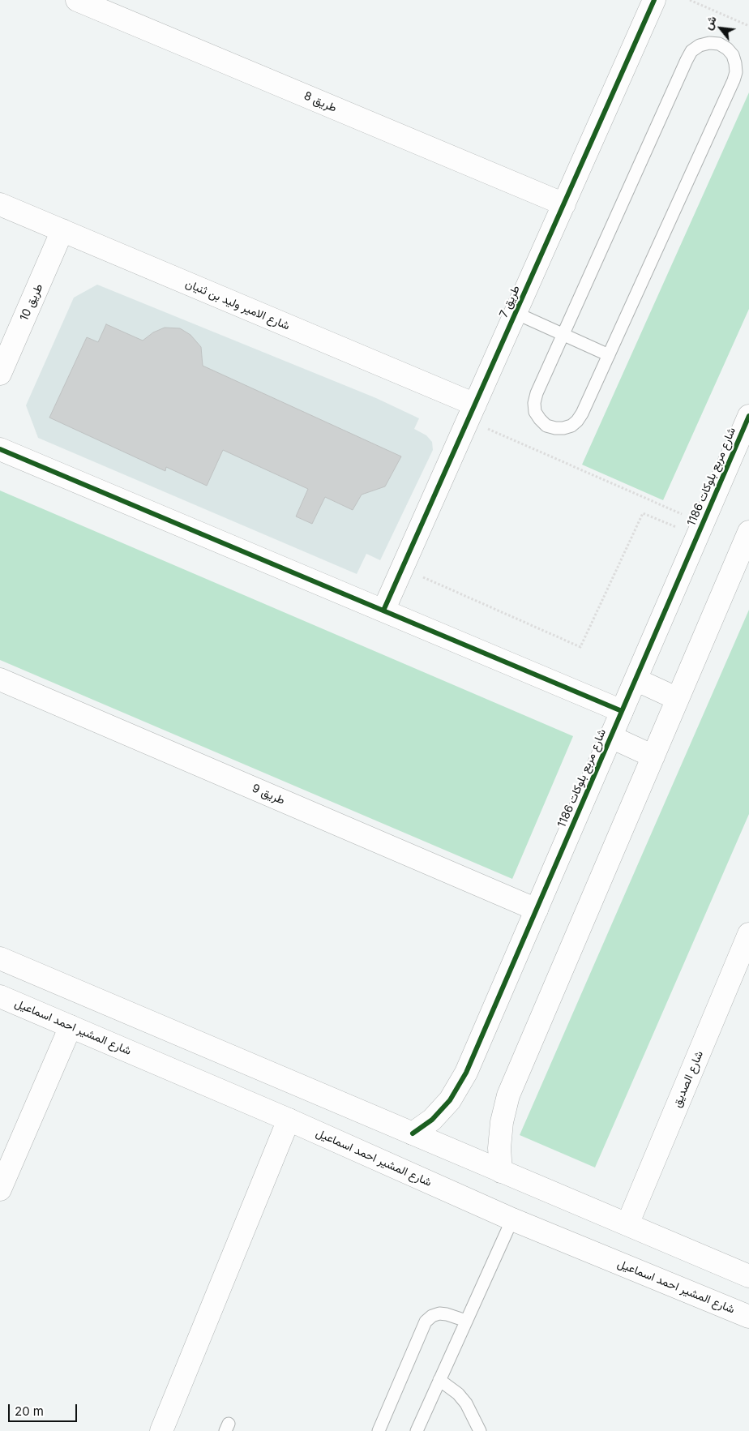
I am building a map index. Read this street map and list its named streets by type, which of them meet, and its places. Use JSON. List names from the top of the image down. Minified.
{"streets":{"street":["طريق 8","طريق 7","طريق 10","شارع الامير وليد بن ثنيان","شارع مربع بلوكات 1186","طريق 9","شارع المشير احمد اسماعيل","شارع الصديق"]},"crossings":[["طريق 8","طريق 7"],["طريق 7","شارع الامير وليد بن ثنيان"],["طريق 10","شارع الامير وليد بن ثنيان"],["شارع مربع بلوكات 1186","طريق 9"]],"scale_bar":"20 m","north":"top left"}
